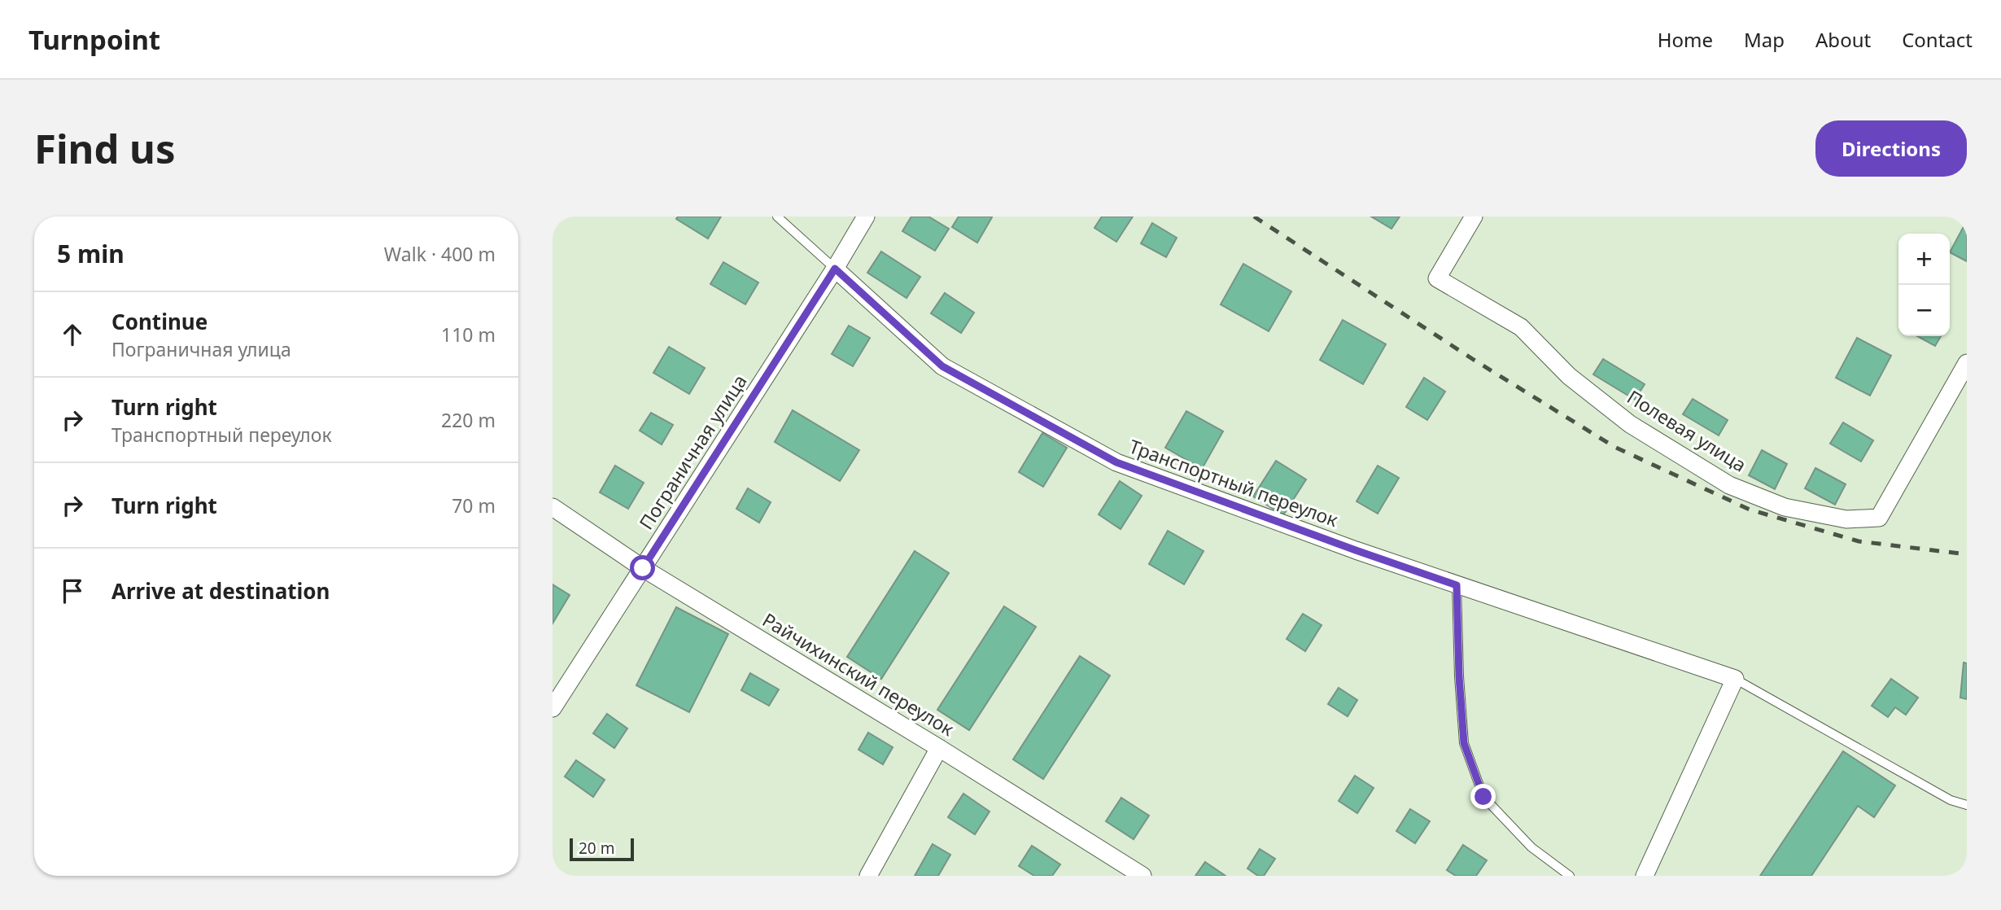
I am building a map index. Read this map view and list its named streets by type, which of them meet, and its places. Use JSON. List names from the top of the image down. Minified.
{"streets":{"street":["Полевая улица","Пограничная улица","Транспортный переулок","Райчихинский переулок"]},"crossings":[["Пограничная улица","Транспортный переулок"],["Пограничная улица","Райчихинский переулок"]],"scale_bar":"20 m","page":{"header":"Turnpoint","nav":["Home","Map","About","Contact"],"buttons":"Directions","title":"Find us","heading":["5 min","Walk · 400 m"],"map_buttons":["+","−"],"list":[["Continue","Пограничная улица","110 m"],["Turn right","Транспортный переулок","220 m"],["Turn right","70 m"],"Arrive at destination"],"scale":"20 m"}}
